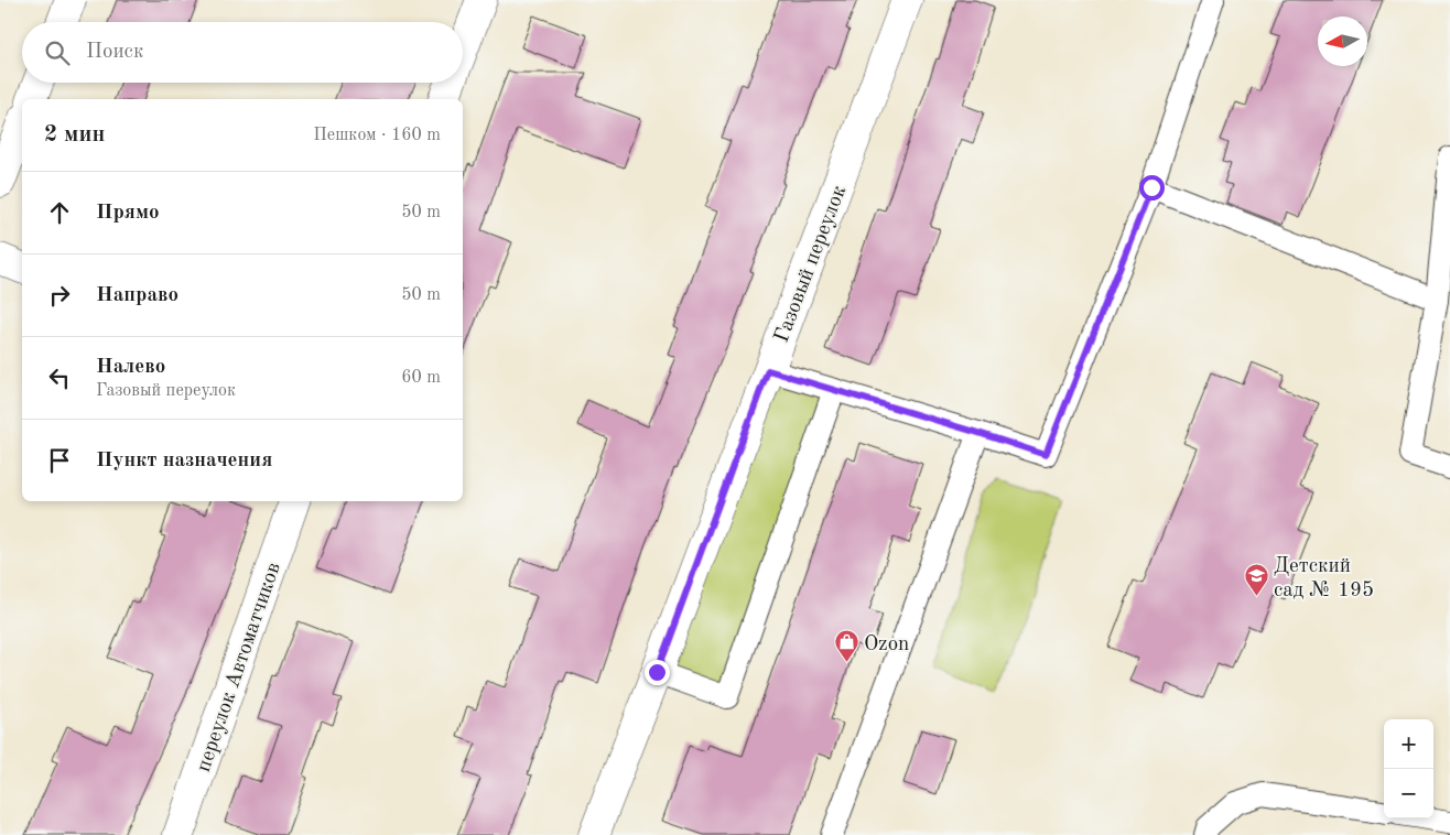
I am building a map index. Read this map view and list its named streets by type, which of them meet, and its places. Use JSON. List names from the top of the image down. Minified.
{"streets":{"street":["Газовый переулок","переулок Автоматчиков"]},"places":{"school or university":["Детский сад № 195"],"shop":["Ozon"]},"north":"left","page":{"search":"Поиск","heading":["2 мин","Пешком · 160 m"],"list":[["Прямо","50 m"],["Направо","50 m"],["Налево","Газовый переулок","60 m"],"Пункт назначения"],"map_buttons":["+","−"]}}
